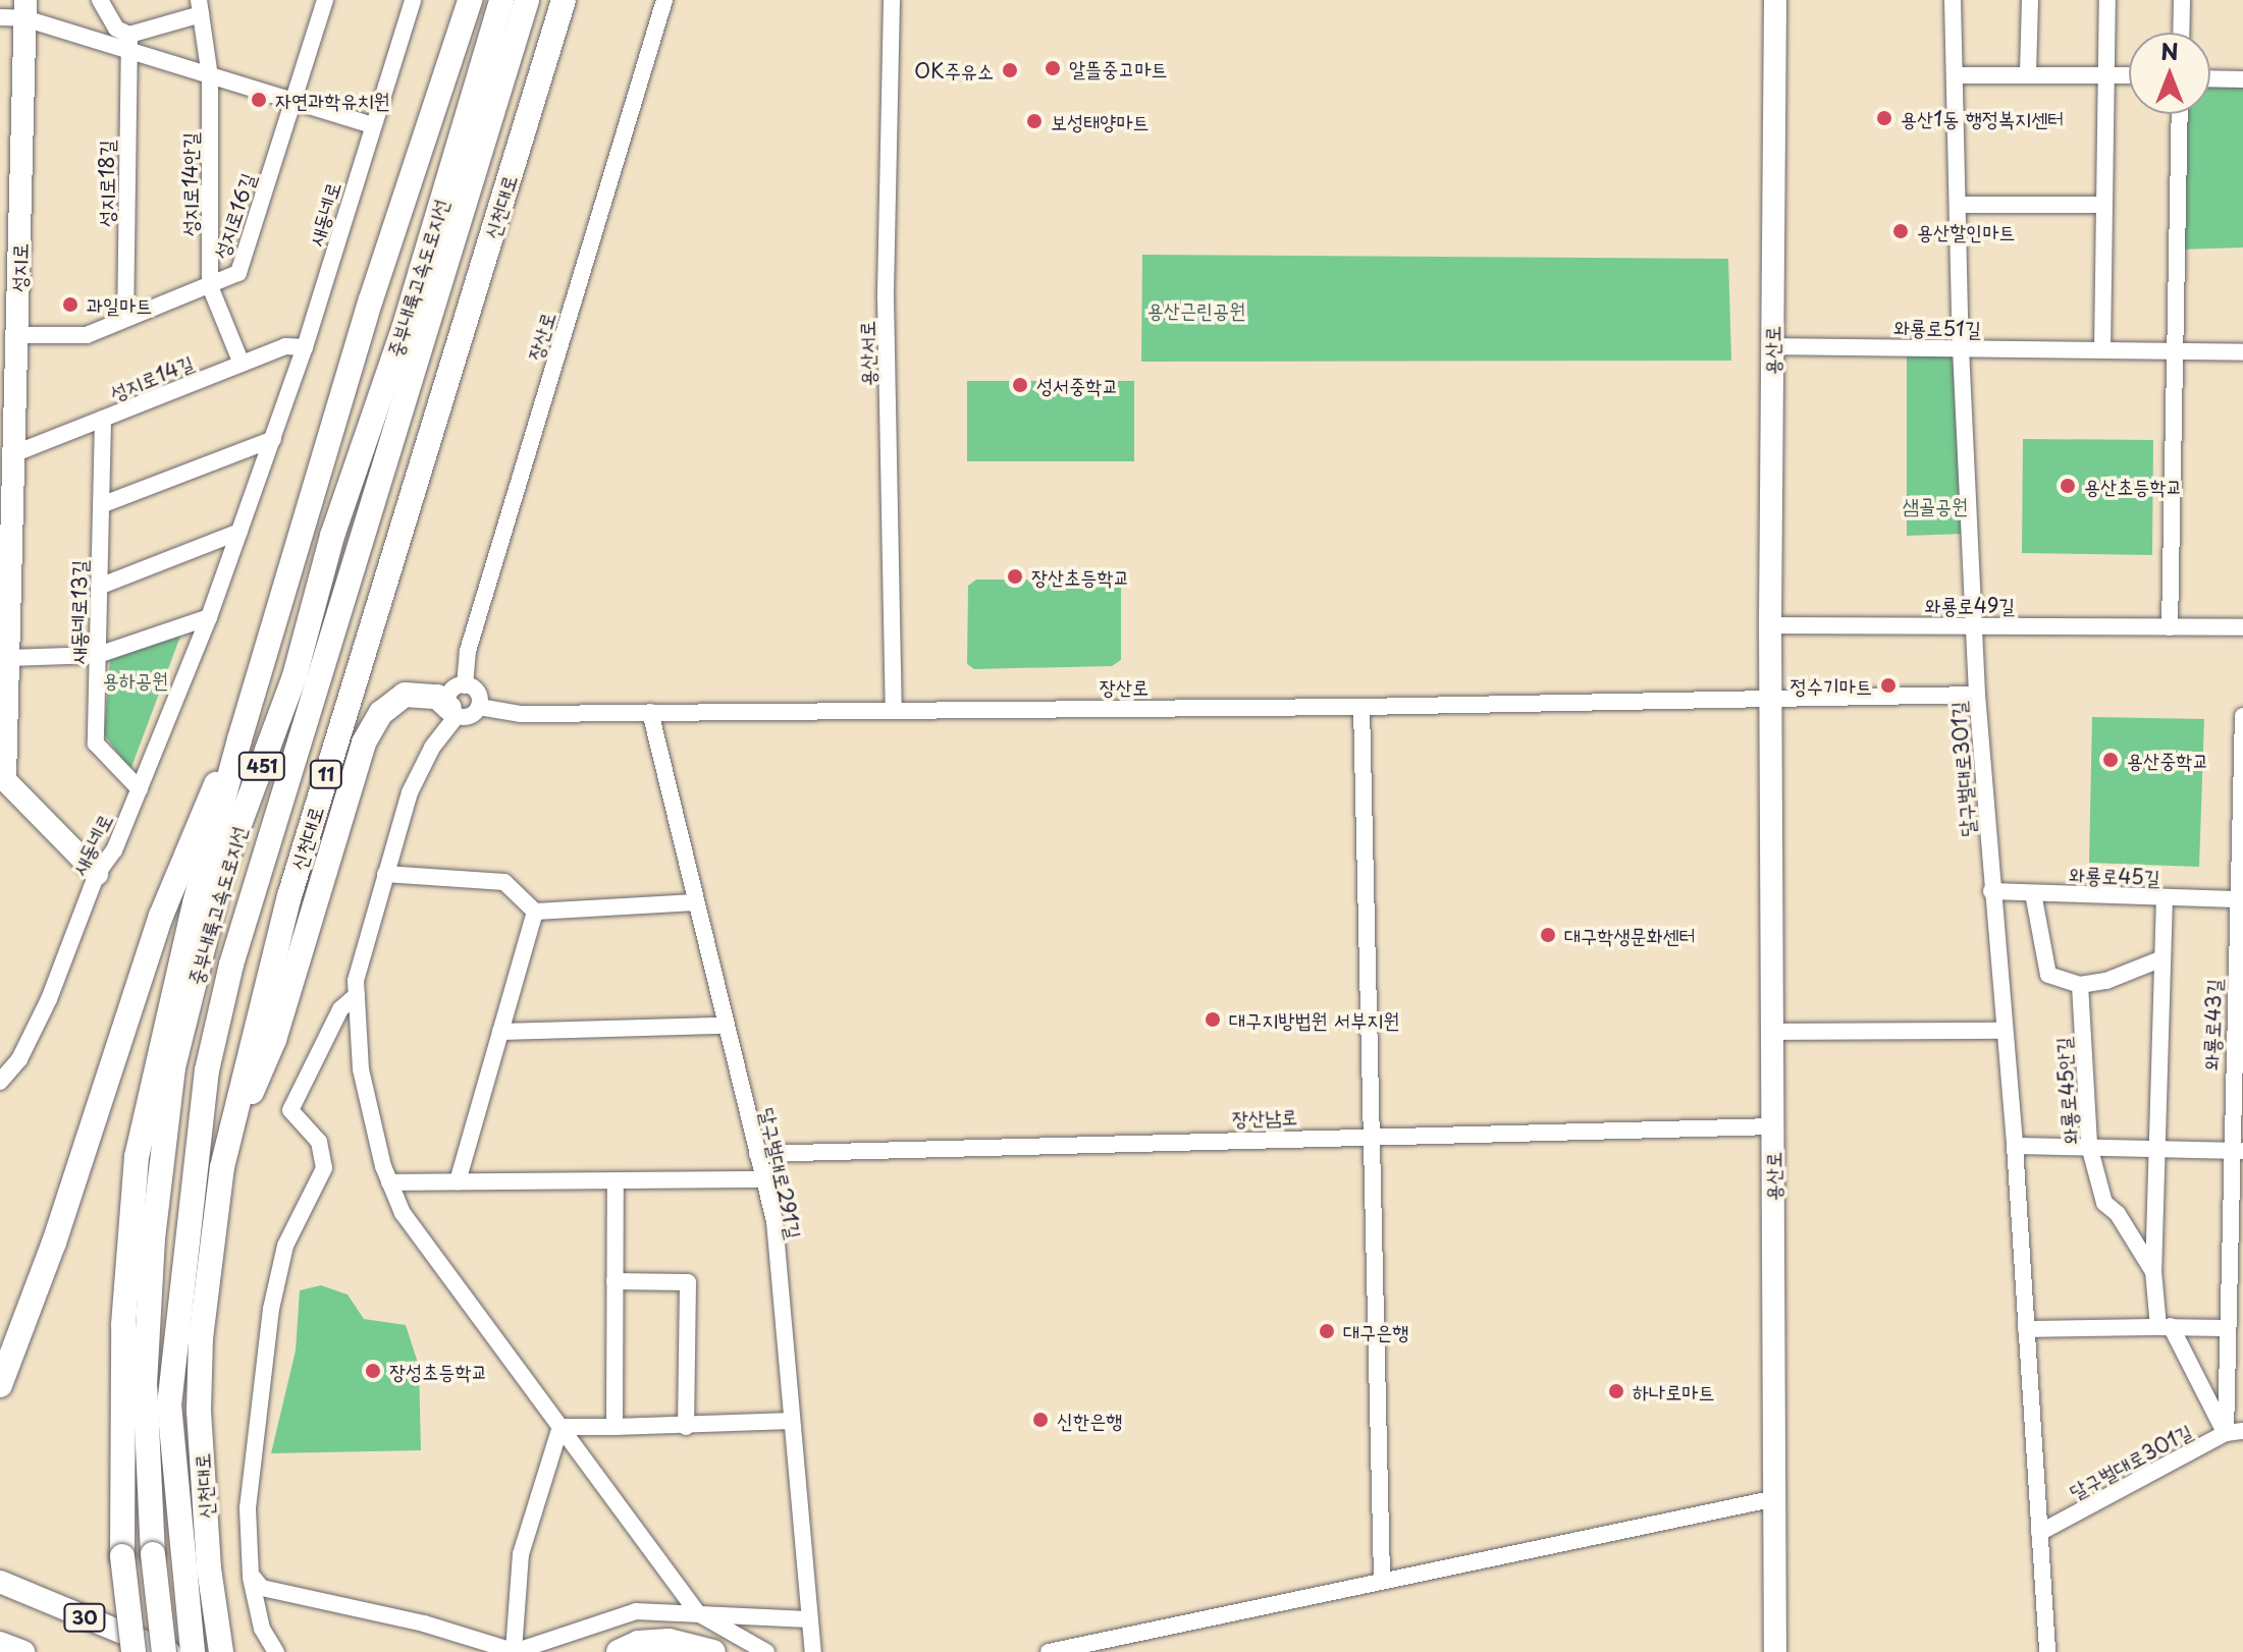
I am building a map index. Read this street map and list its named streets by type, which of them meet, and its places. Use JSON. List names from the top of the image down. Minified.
{"streets":{"highway":["신천대로","중부내륙고속도로지선","451","11"],"main road":["성지로","용산로","30"],"street":["성지로18길","성지로14안길","새동네로","성지로16길","와룡로51길","장산로","용산서로","성지로14길","와룡로49길","새동네로13길","달구벌대로301길","와룡로45길","와룡로43길","와룡로45안길","장산남로","달구벌대로291길"]},"crossings":[["성지로18길","성지로16길"],["성지로14안길","성지로16길"],["성지로14안길","성지로14길"],["새동네로","성지로"],["새동네로","성지로14길"],["새동네로","새동네로13길"],["성지로16길","성지로"],["성지로","성지로14길"],["중부내륙고속도로지선","30"],["와룡로51길","용산로"],["와룡로51길","달구벌대로301길"],["장산로","용산로"],["장산로","용산서로"],["장산로","달구벌대로291길"],["용산로","와룡로49길"],["용산로","장산남로"],["성지로14길","새동네로13길"],["와룡로49길","달구벌대로301길"],["달구벌대로301길","와룡로45길"],["달구벌대로301길","와룡로43길"],["와룡로45길","와룡로43길"],["장산남로","달구벌대로291길"]],"parks":["용산근린공원","샘골공원","용하공원"],"places":["알뜰중고마트","OK주유소","자연과학유치원","용산1동 행정복지센터","보성태양마트","용산할인마트","과일마트","성서중학교","용산초등학교","장산초등학교","정수기마트","용산중학교","대구학생문화센터","대구지방법원 서부지원","대구은행","장성초등학교","하나로마트","신한은행"],"north":"top"}
